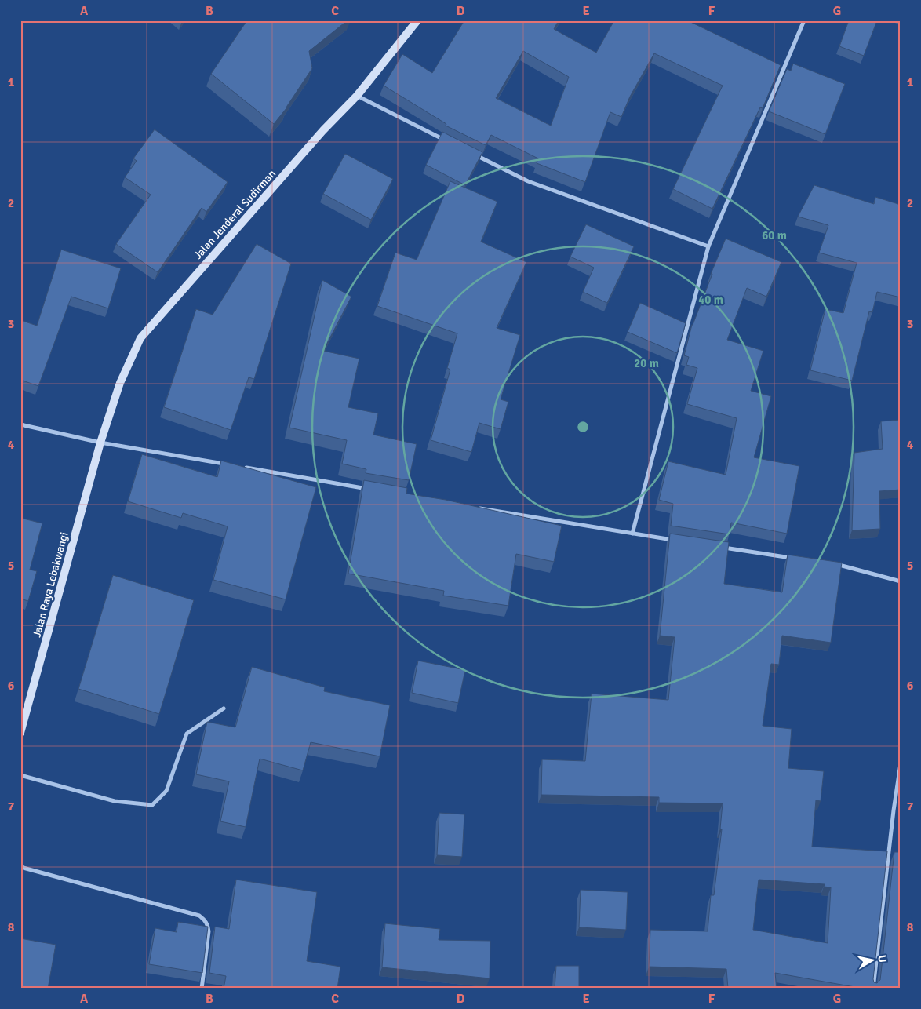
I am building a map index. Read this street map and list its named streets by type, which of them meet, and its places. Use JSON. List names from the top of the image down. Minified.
{"streets":{"main road":["Jalan Jenderal Sudirman","Jalan Raya Lebakwangi"]},"crossings":[["Jalan Jenderal Sudirman","Jalan Raya Lebakwangi"]],"north":"right","grid":{"columns":["A","B","C","D","E","F","G"],"rows":["1","2","3","4","5","6","7","8"]},"rings":["60 m","40 m","20 m"]}
